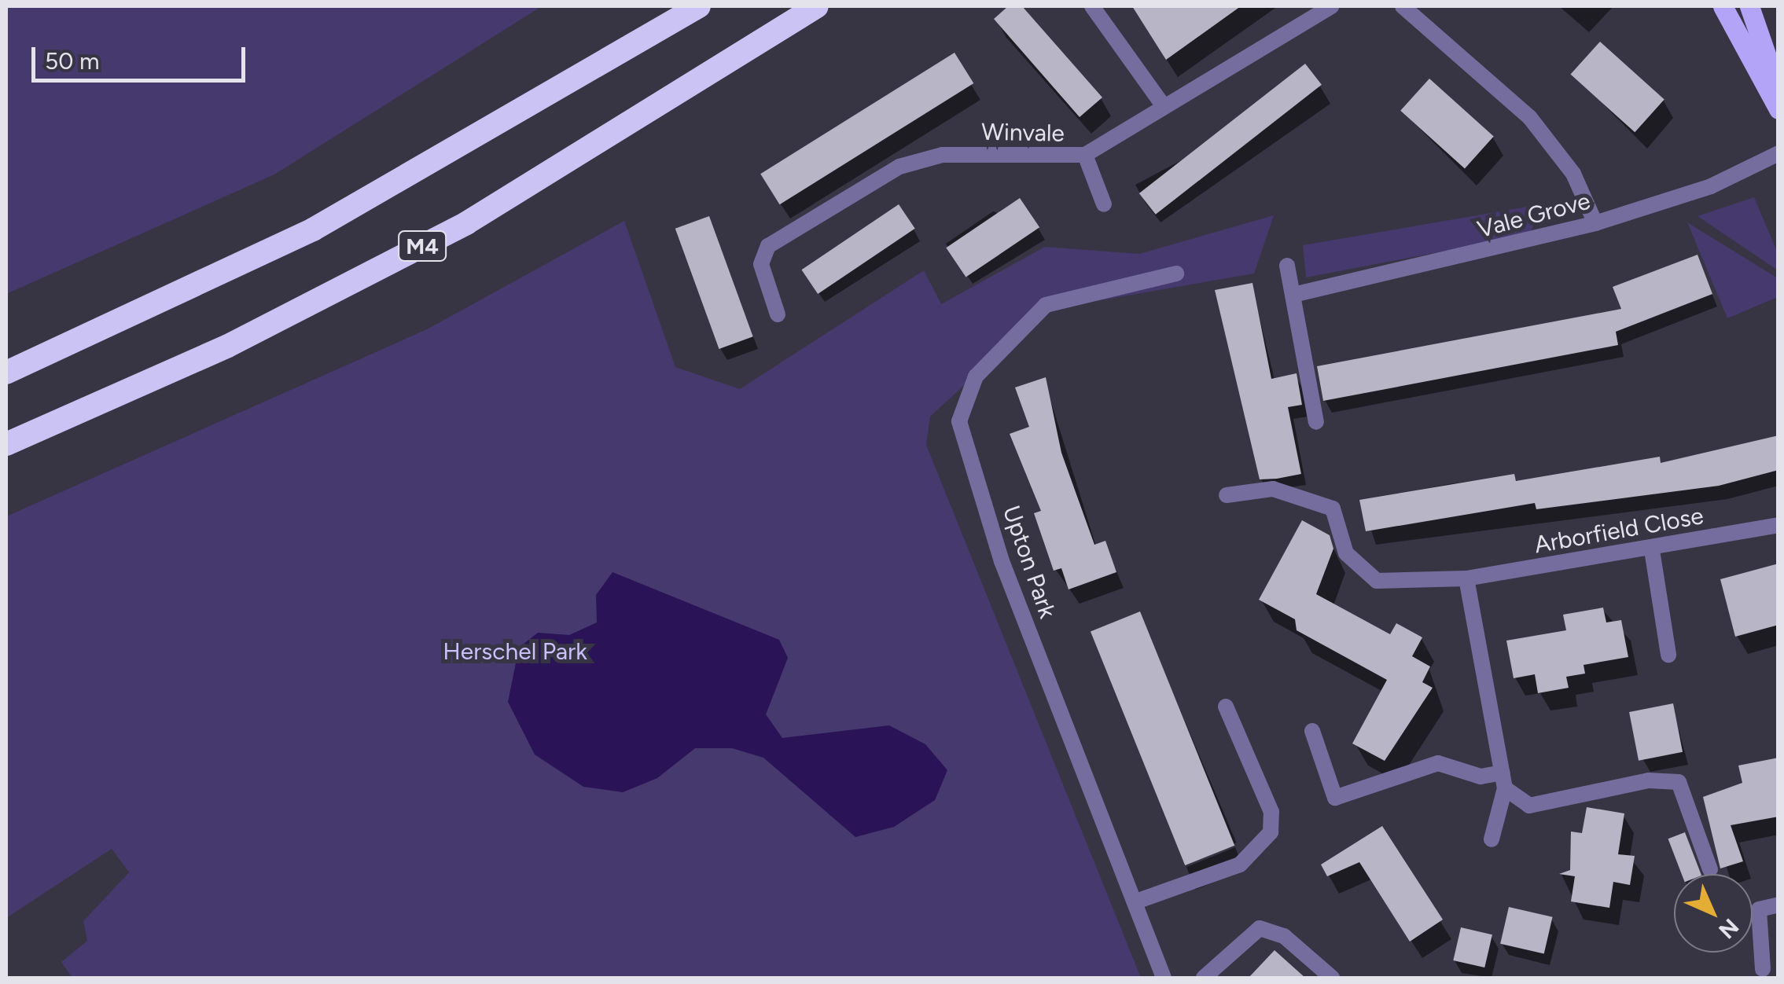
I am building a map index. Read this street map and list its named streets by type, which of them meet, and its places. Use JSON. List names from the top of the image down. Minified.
{"streets":{"highway":["M4"],"street":["Winvale","Vale Grove","Arborfield Close","Upton Park"]},"parks":["Herschel Park"],"scale_bar":"50 m","north":"bottom right"}
